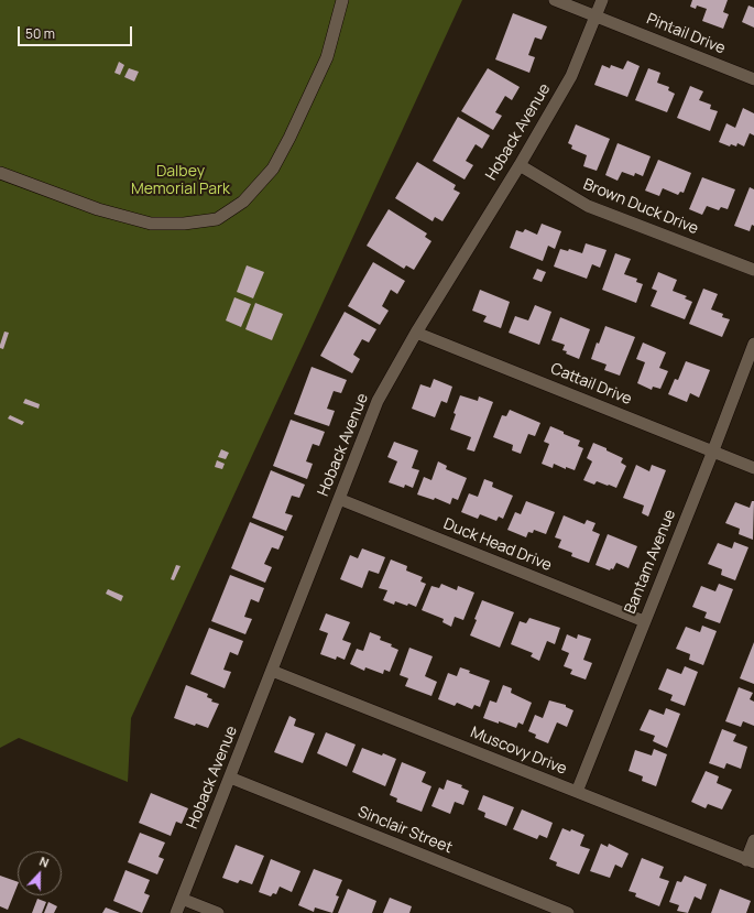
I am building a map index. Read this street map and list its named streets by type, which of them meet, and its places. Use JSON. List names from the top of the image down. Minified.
{"streets":{"street":["Pintail Drive","Hoback Avenue","Brown Duck Drive","Cattail Drive","Duck Head Drive","Bantam Avenue","Muscovy Drive","Sinclair Street"]},"crossings":[["Pintail Drive","Hoback Avenue"],["Hoback Avenue","Brown Duck Drive"],["Hoback Avenue","Cattail Drive"],["Hoback Avenue","Duck Head Drive"],["Hoback Avenue","Muscovy Drive"],["Hoback Avenue","Sinclair Street"],["Cattail Drive","Bantam Avenue"],["Duck Head Drive","Bantam Avenue"],["Bantam Avenue","Muscovy Drive"]],"parks":["Dalbey Memorial Park"],"scale_bar":"50 m","north":"top"}
